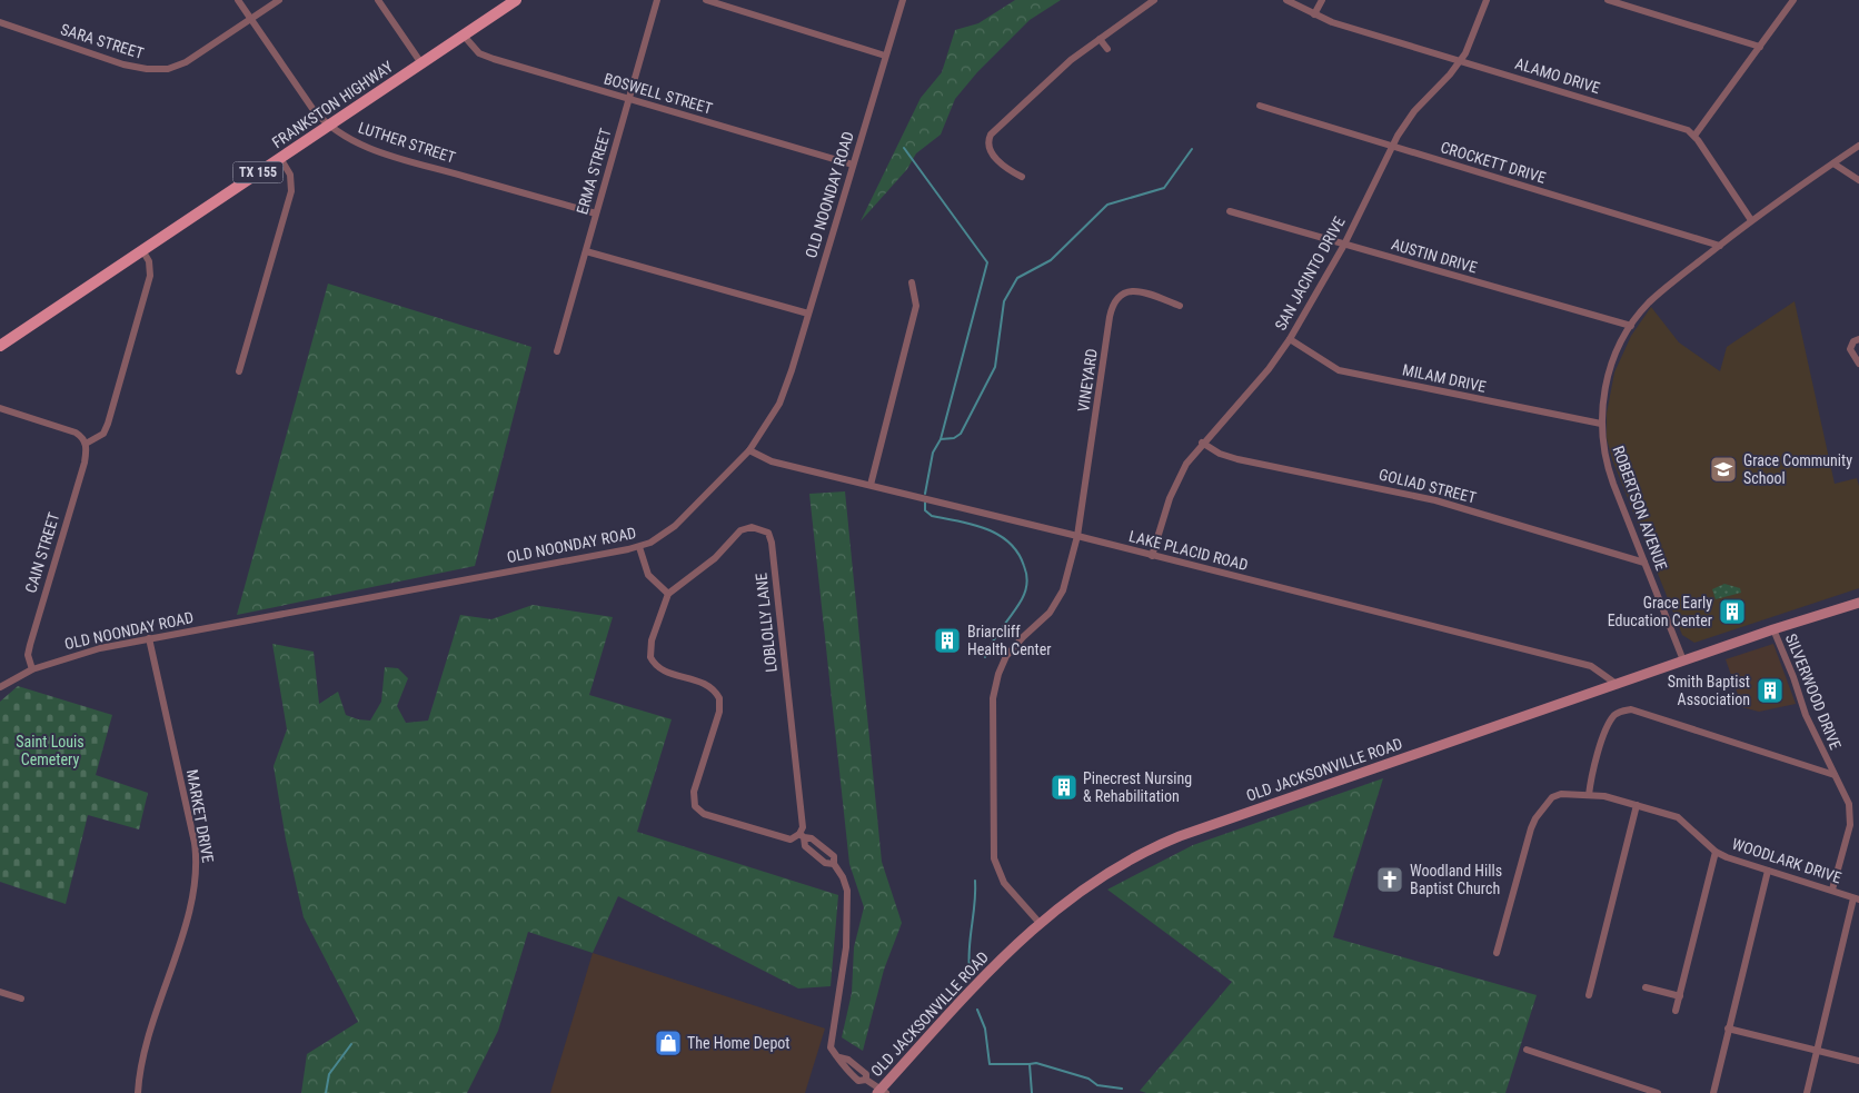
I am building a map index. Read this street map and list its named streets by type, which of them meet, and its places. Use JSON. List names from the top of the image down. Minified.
{"streets":{"main road":["FRANKSTON HIGHWAY","TX 155","OLD JACKSONVILLE ROAD"],"street":["SARA STREET","ALAMO DRIVE","BOSWELL STREET","LUTHER STREET","CROCKETT DRIVE","ERMA STREET","OLD NOONDAY ROAD","AUSTIN DRIVE","SAN JACINTO DRIVE","MILAM DRIVE","VINEYARD","GOLIAD STREET","ROBERTSON AVENUE","LAKE PLACID ROAD","CAIN STREET","LOBLOLLY LANE","SILVERWOOD DRIVE","MARKET DRIVE","WOODLARK DRIVE"]},"crossings":[["SARA STREET","LUTHER STREET"],["ALAMO DRIVE","SAN JACINTO DRIVE"],["BOSWELL STREET","FRANKSTON HIGHWAY"],["BOSWELL STREET","ERMA STREET"],["BOSWELL STREET","OLD NOONDAY ROAD"],["FRANKSTON HIGHWAY","LUTHER STREET"],["LUTHER STREET","ERMA STREET"],["CROCKETT DRIVE","SAN JACINTO DRIVE"],["CROCKETT DRIVE","ROBERTSON AVENUE"],["OLD NOONDAY ROAD","LAKE PLACID ROAD"],["OLD NOONDAY ROAD","CAIN STREET"],["OLD NOONDAY ROAD","MARKET DRIVE"],["AUSTIN DRIVE","SAN JACINTO DRIVE"],["AUSTIN DRIVE","ROBERTSON AVENUE"],["SAN JACINTO DRIVE","MILAM DRIVE"],["SAN JACINTO DRIVE","GOLIAD STREET"],["SAN JACINTO DRIVE","LAKE PLACID ROAD"],["MILAM DRIVE","ROBERTSON AVENUE"],["VINEYARD","LAKE PLACID ROAD"],["GOLIAD STREET","ROBERTSON AVENUE"],["ROBERTSON AVENUE","OLD JACKSONVILLE ROAD"],["LAKE PLACID ROAD","OLD JACKSONVILLE ROAD"],["SILVERWOOD DRIVE","OLD JACKSONVILLE ROAD"],["SILVERWOOD DRIVE","WOODLARK DRIVE"]],"parks":["Saint Louis Cemetery"],"places":{"school or university":["Grace Community School"],"building":["Grace Early Education Center","Briarcliff Health Center","Smith Baptist Association","Pinecrest Nursing & Rehabilitation"],"church":["Woodland Hills Baptist Church"],"shop":["The Home Depot"]}}
